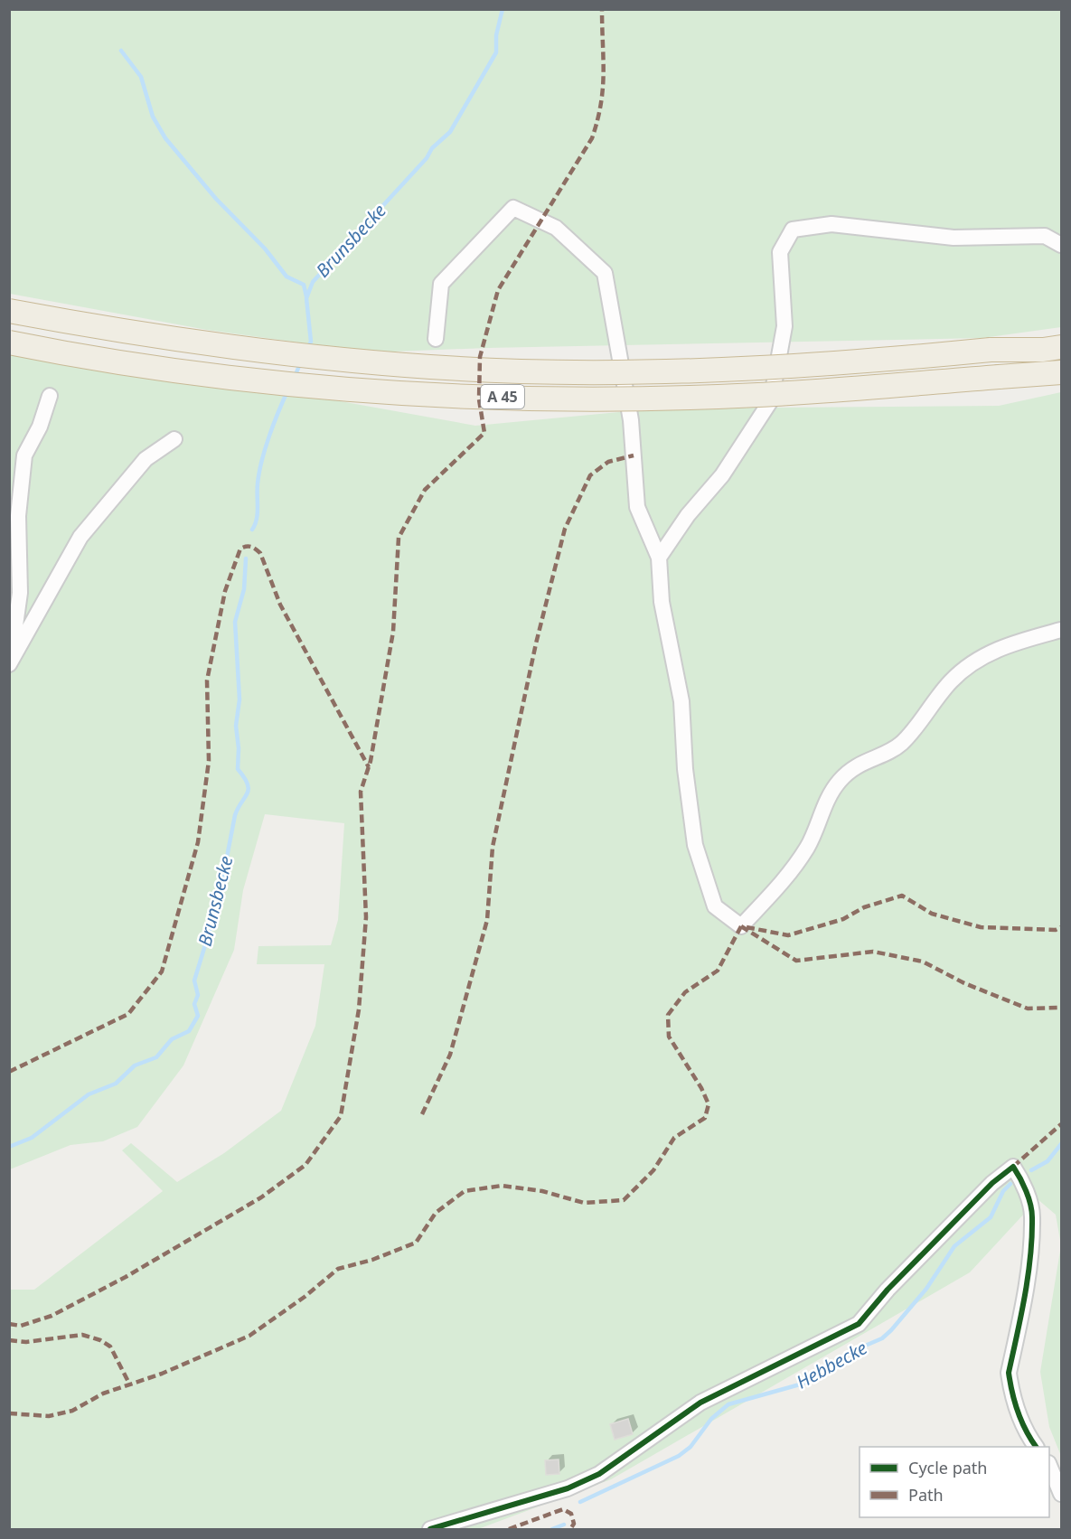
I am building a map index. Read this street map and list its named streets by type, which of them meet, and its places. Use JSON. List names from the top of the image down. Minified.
{"streets":{"highway":["A 45"]},"water":["Brunsbecke","Hebbecke"],"legend":["Cycle path","Path"]}
